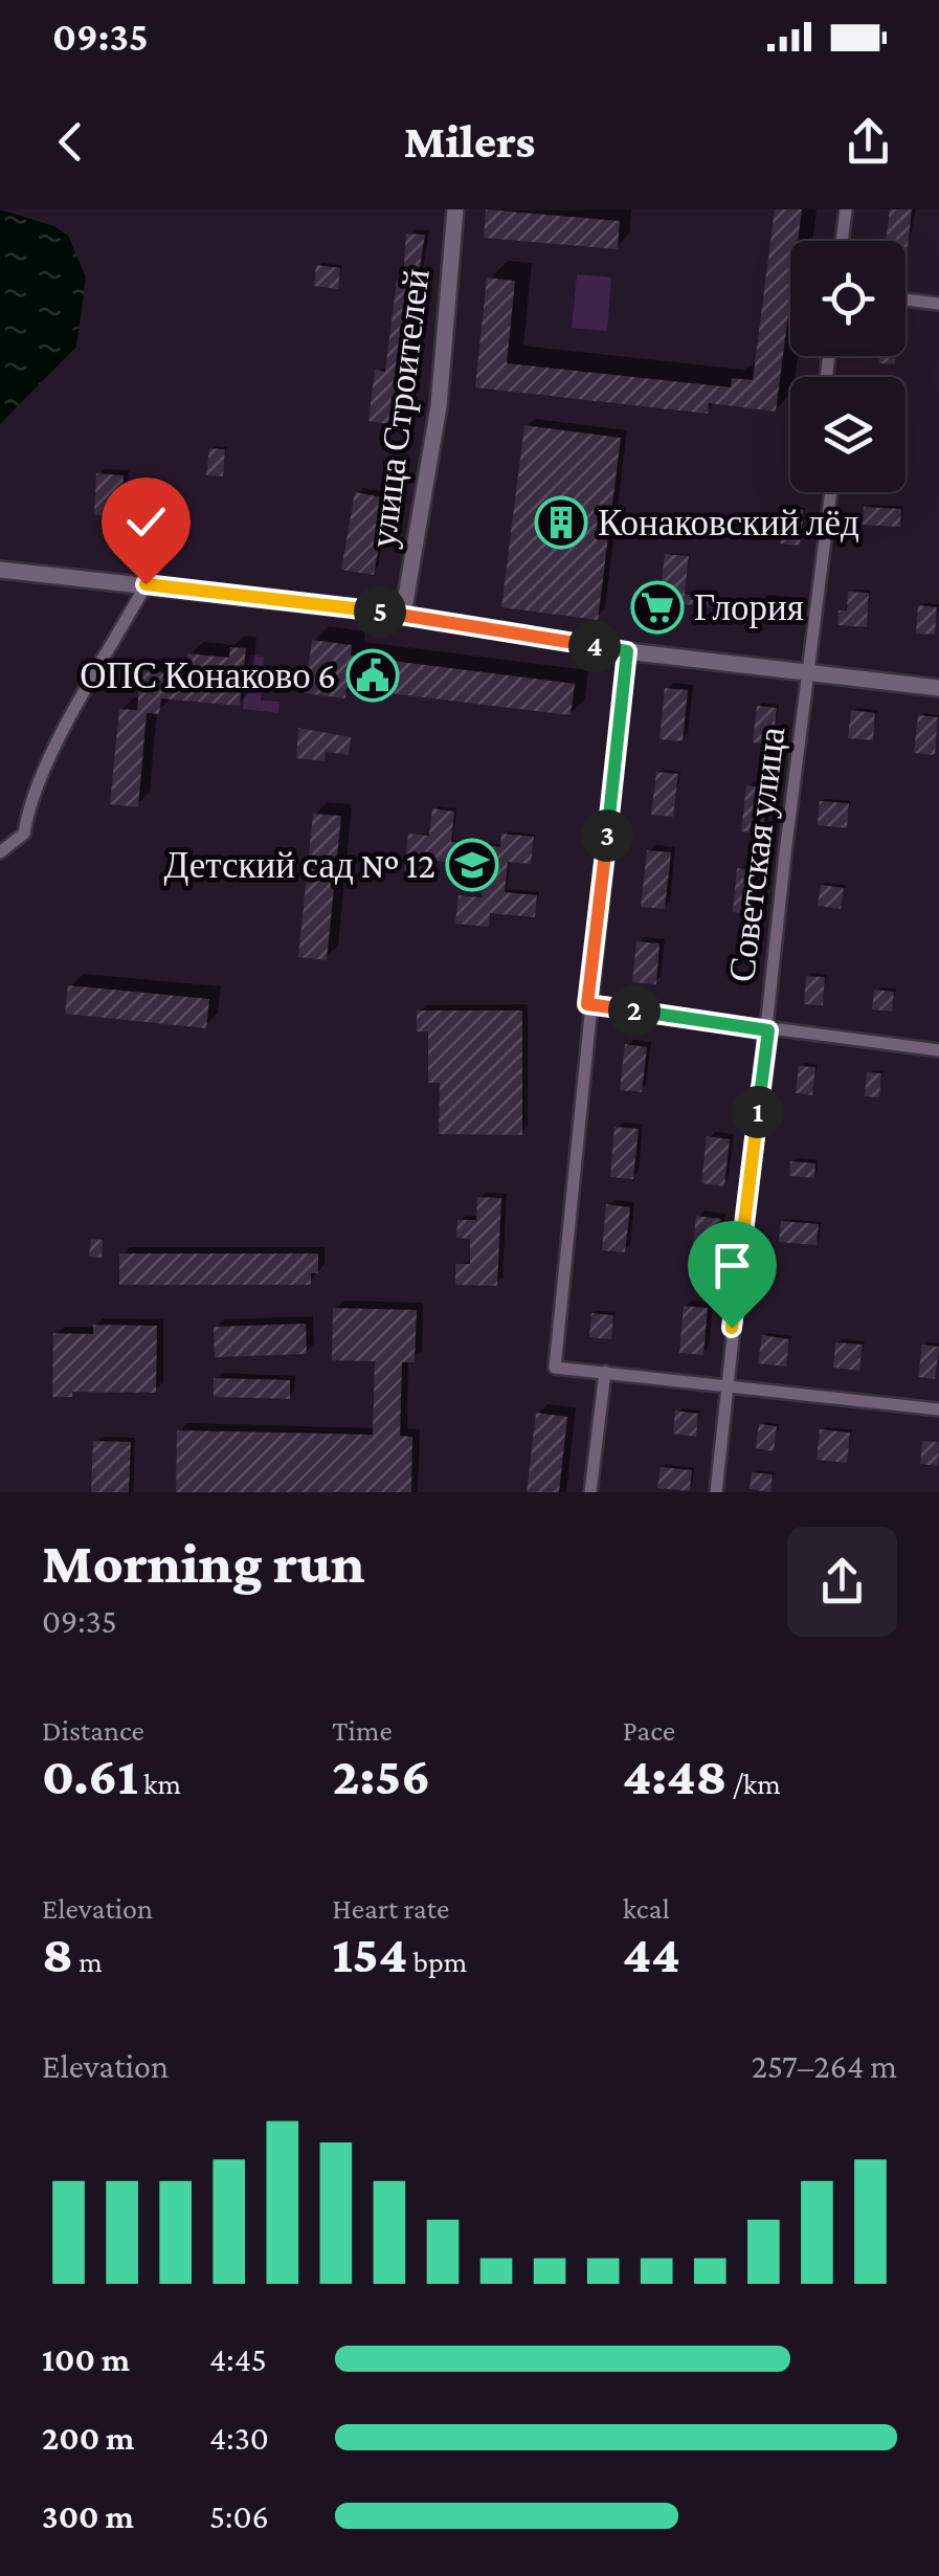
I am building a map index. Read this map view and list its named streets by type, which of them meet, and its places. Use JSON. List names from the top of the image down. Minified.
{"streets":{"main road":["улица Строителей"],"street":["Советская улица"]},"places":{"building":["Конаковский лёд"],"supermarket":["Глория"],"public building":["ОПС Конаково 6"],"school or university":["Детский сад № 12"]},"page":{"status":"09:35","header":"Milers","pins":["5","4","3","2","1"],"heading":["Morning run","09:35"],"stats":[["Distance","0.61 km"],["Time","2:56"],["Pace","4:48 /km"],["Elevation","8 m"],["Heart rate","154 bpm"],["kcal","44"]],"chart":["Elevation","257–264 m"],"list":[{"name":"100 m","note":"4:45"},{"name":"200 m","note":"4:30"},{"name":"300 m","note":"5:06"}]}}
